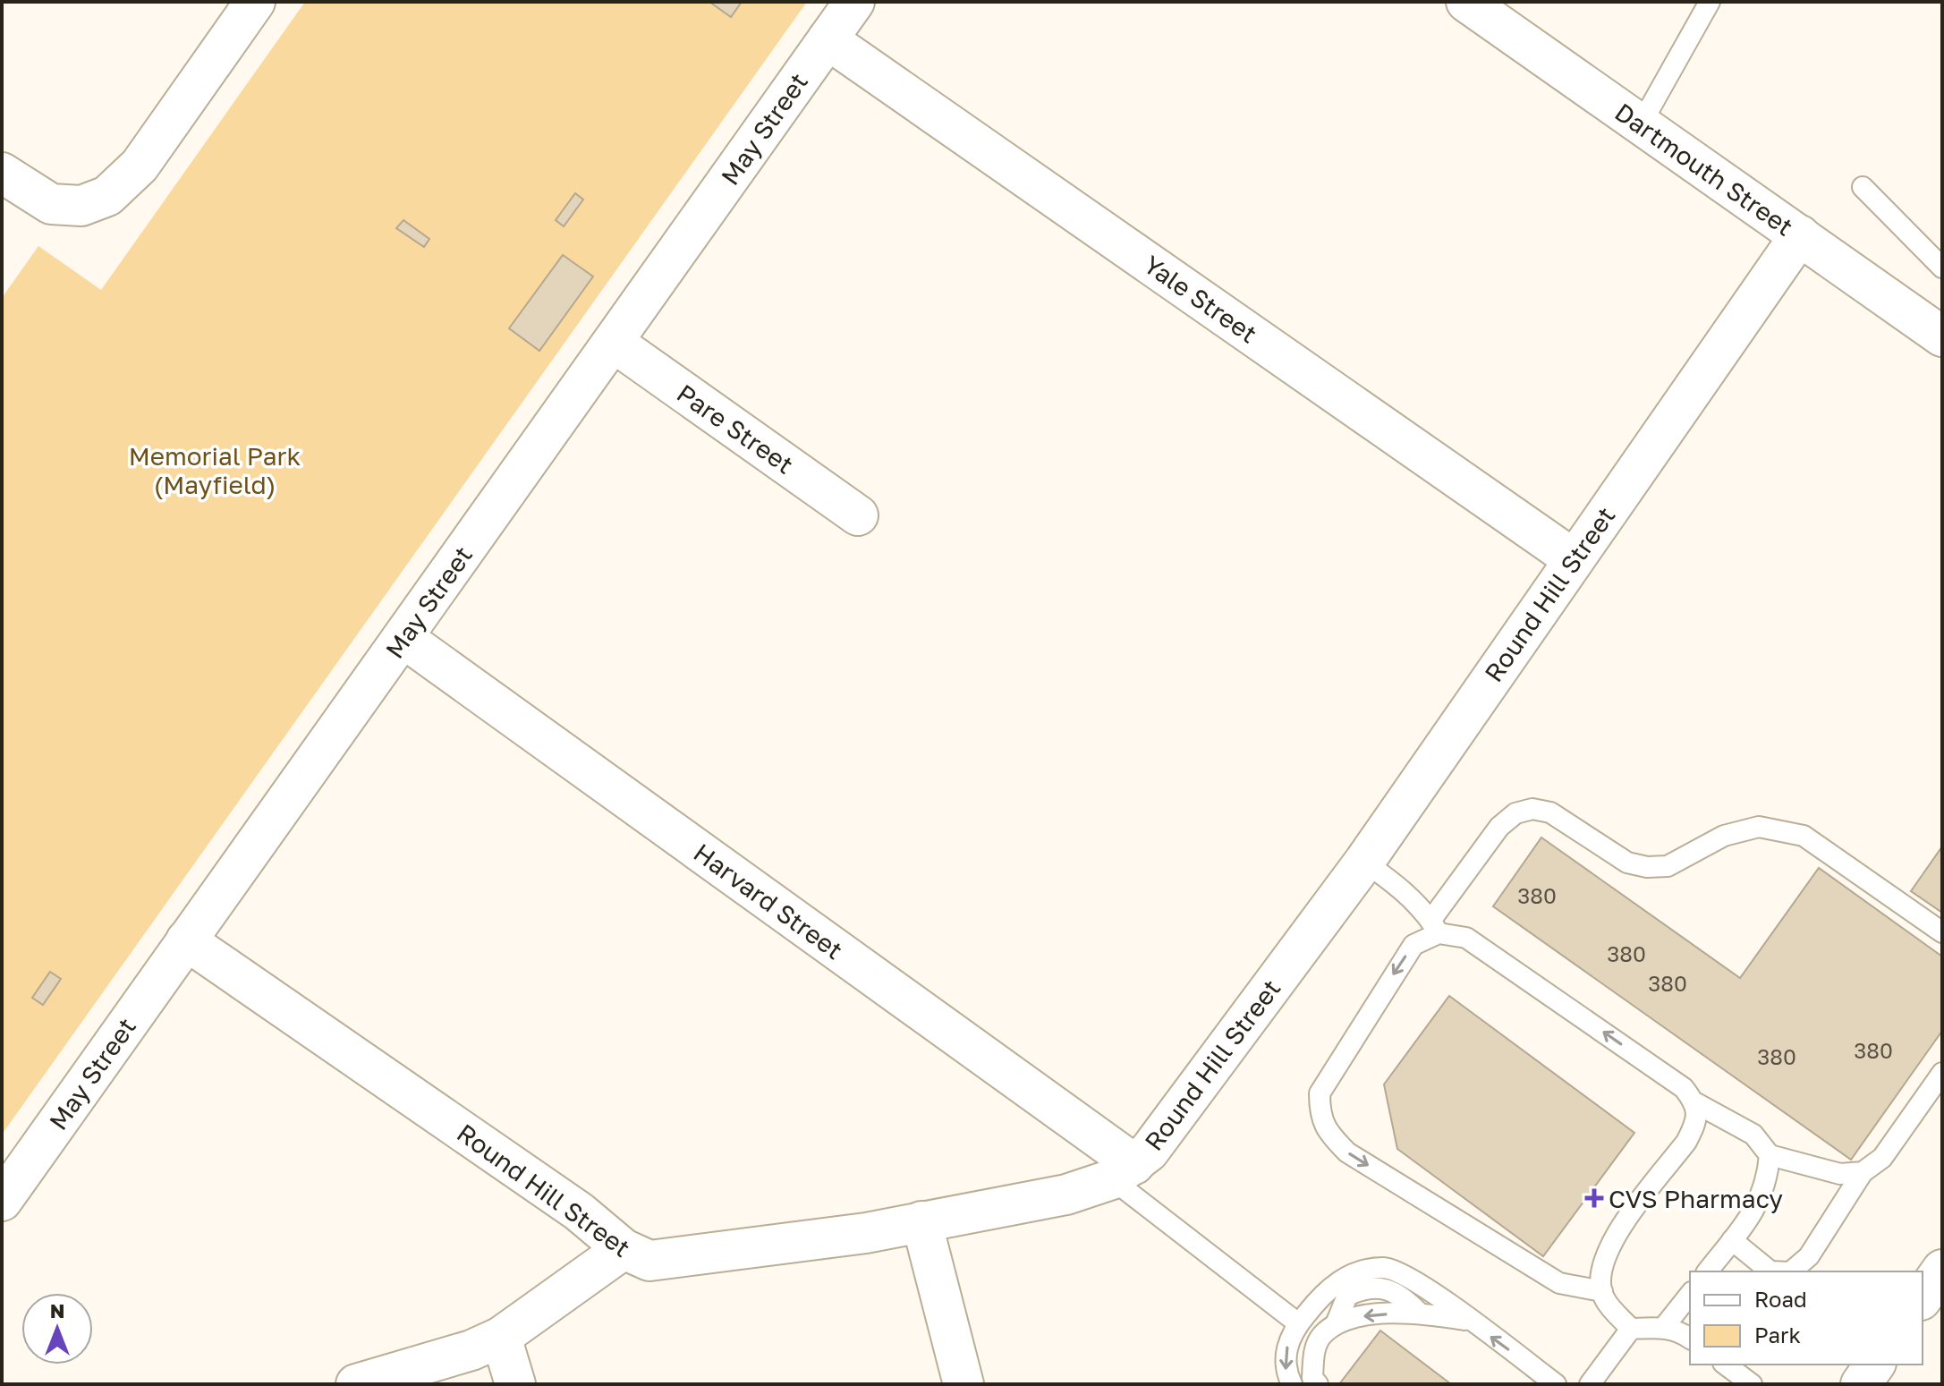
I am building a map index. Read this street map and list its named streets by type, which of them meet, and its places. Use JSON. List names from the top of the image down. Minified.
{"streets":{"street":["May Street","Dartmouth Street","Yale Street","Pare Street","Round Hill Street","Harvard Street"]},"crossings":[["May Street","Yale Street"],["May Street","Pare Street"],["May Street","Round Hill Street"],["May Street","Harvard Street"],["Dartmouth Street","Round Hill Street"],["Yale Street","Round Hill Street"],["Round Hill Street","Harvard Street"]],"parks":["Memorial Park (Mayfield)"],"places":{"health":["CVS Pharmacy"]},"house_numbers":["380","380","380","380","380"],"legend":["Road","Park"],"north":"top"}
